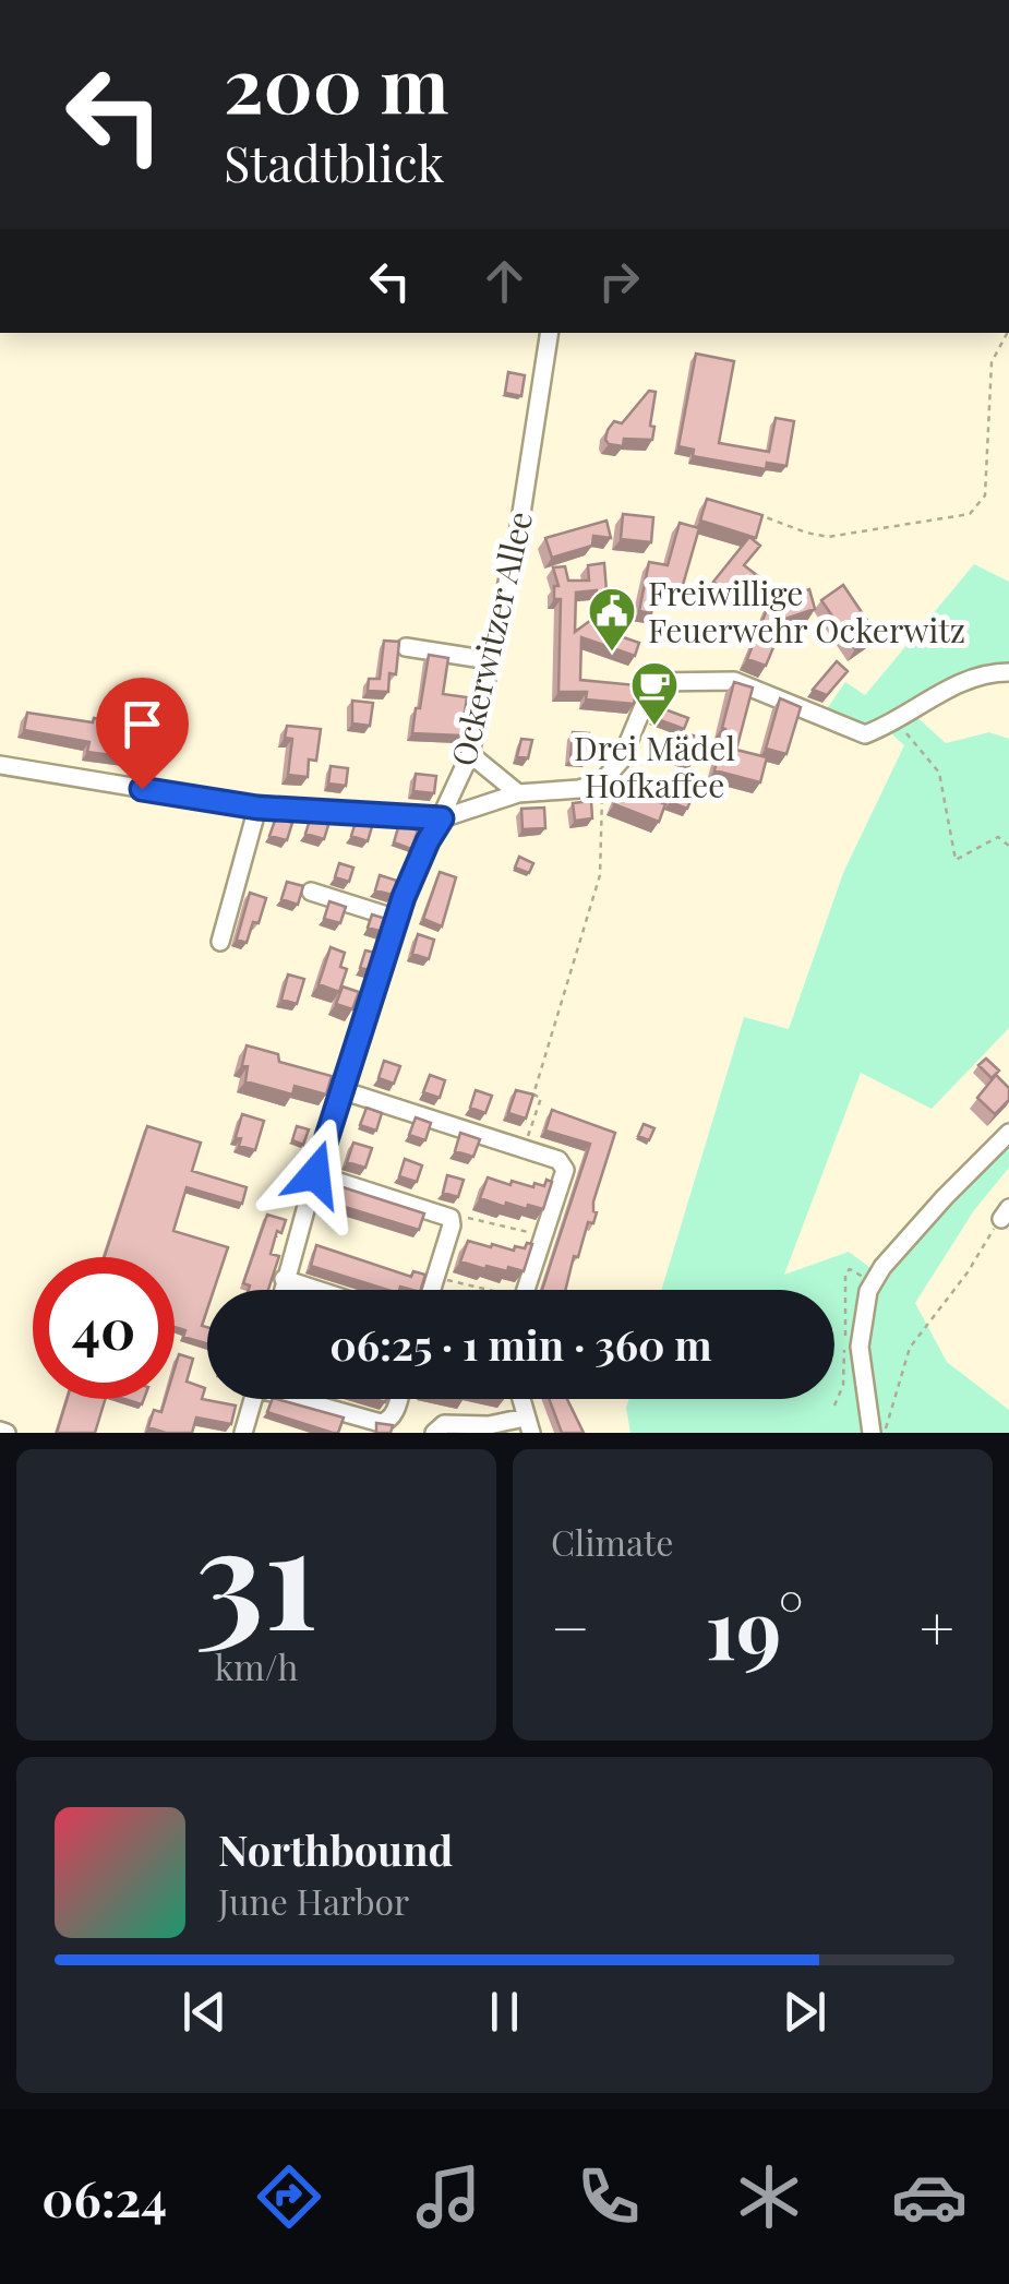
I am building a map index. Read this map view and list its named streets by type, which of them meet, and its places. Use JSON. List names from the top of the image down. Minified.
{"streets":{"street":["Ockerwitzer Allee"]},"places":{"public building":["Freiwillige Feuerwehr Ockerwitz"],"cafe":["Drei Mädel Hofkaffee"]},"page":{"turn":["200 m","Stadtblick"],"limit":"40","trip":"06:25 · 1 min · 360 m","tile":[["31","km/h"],"Climate"],"heat":["−","19°","+"],"song":["Northbound","June Harbor"],"tabs":"06:24"}}
